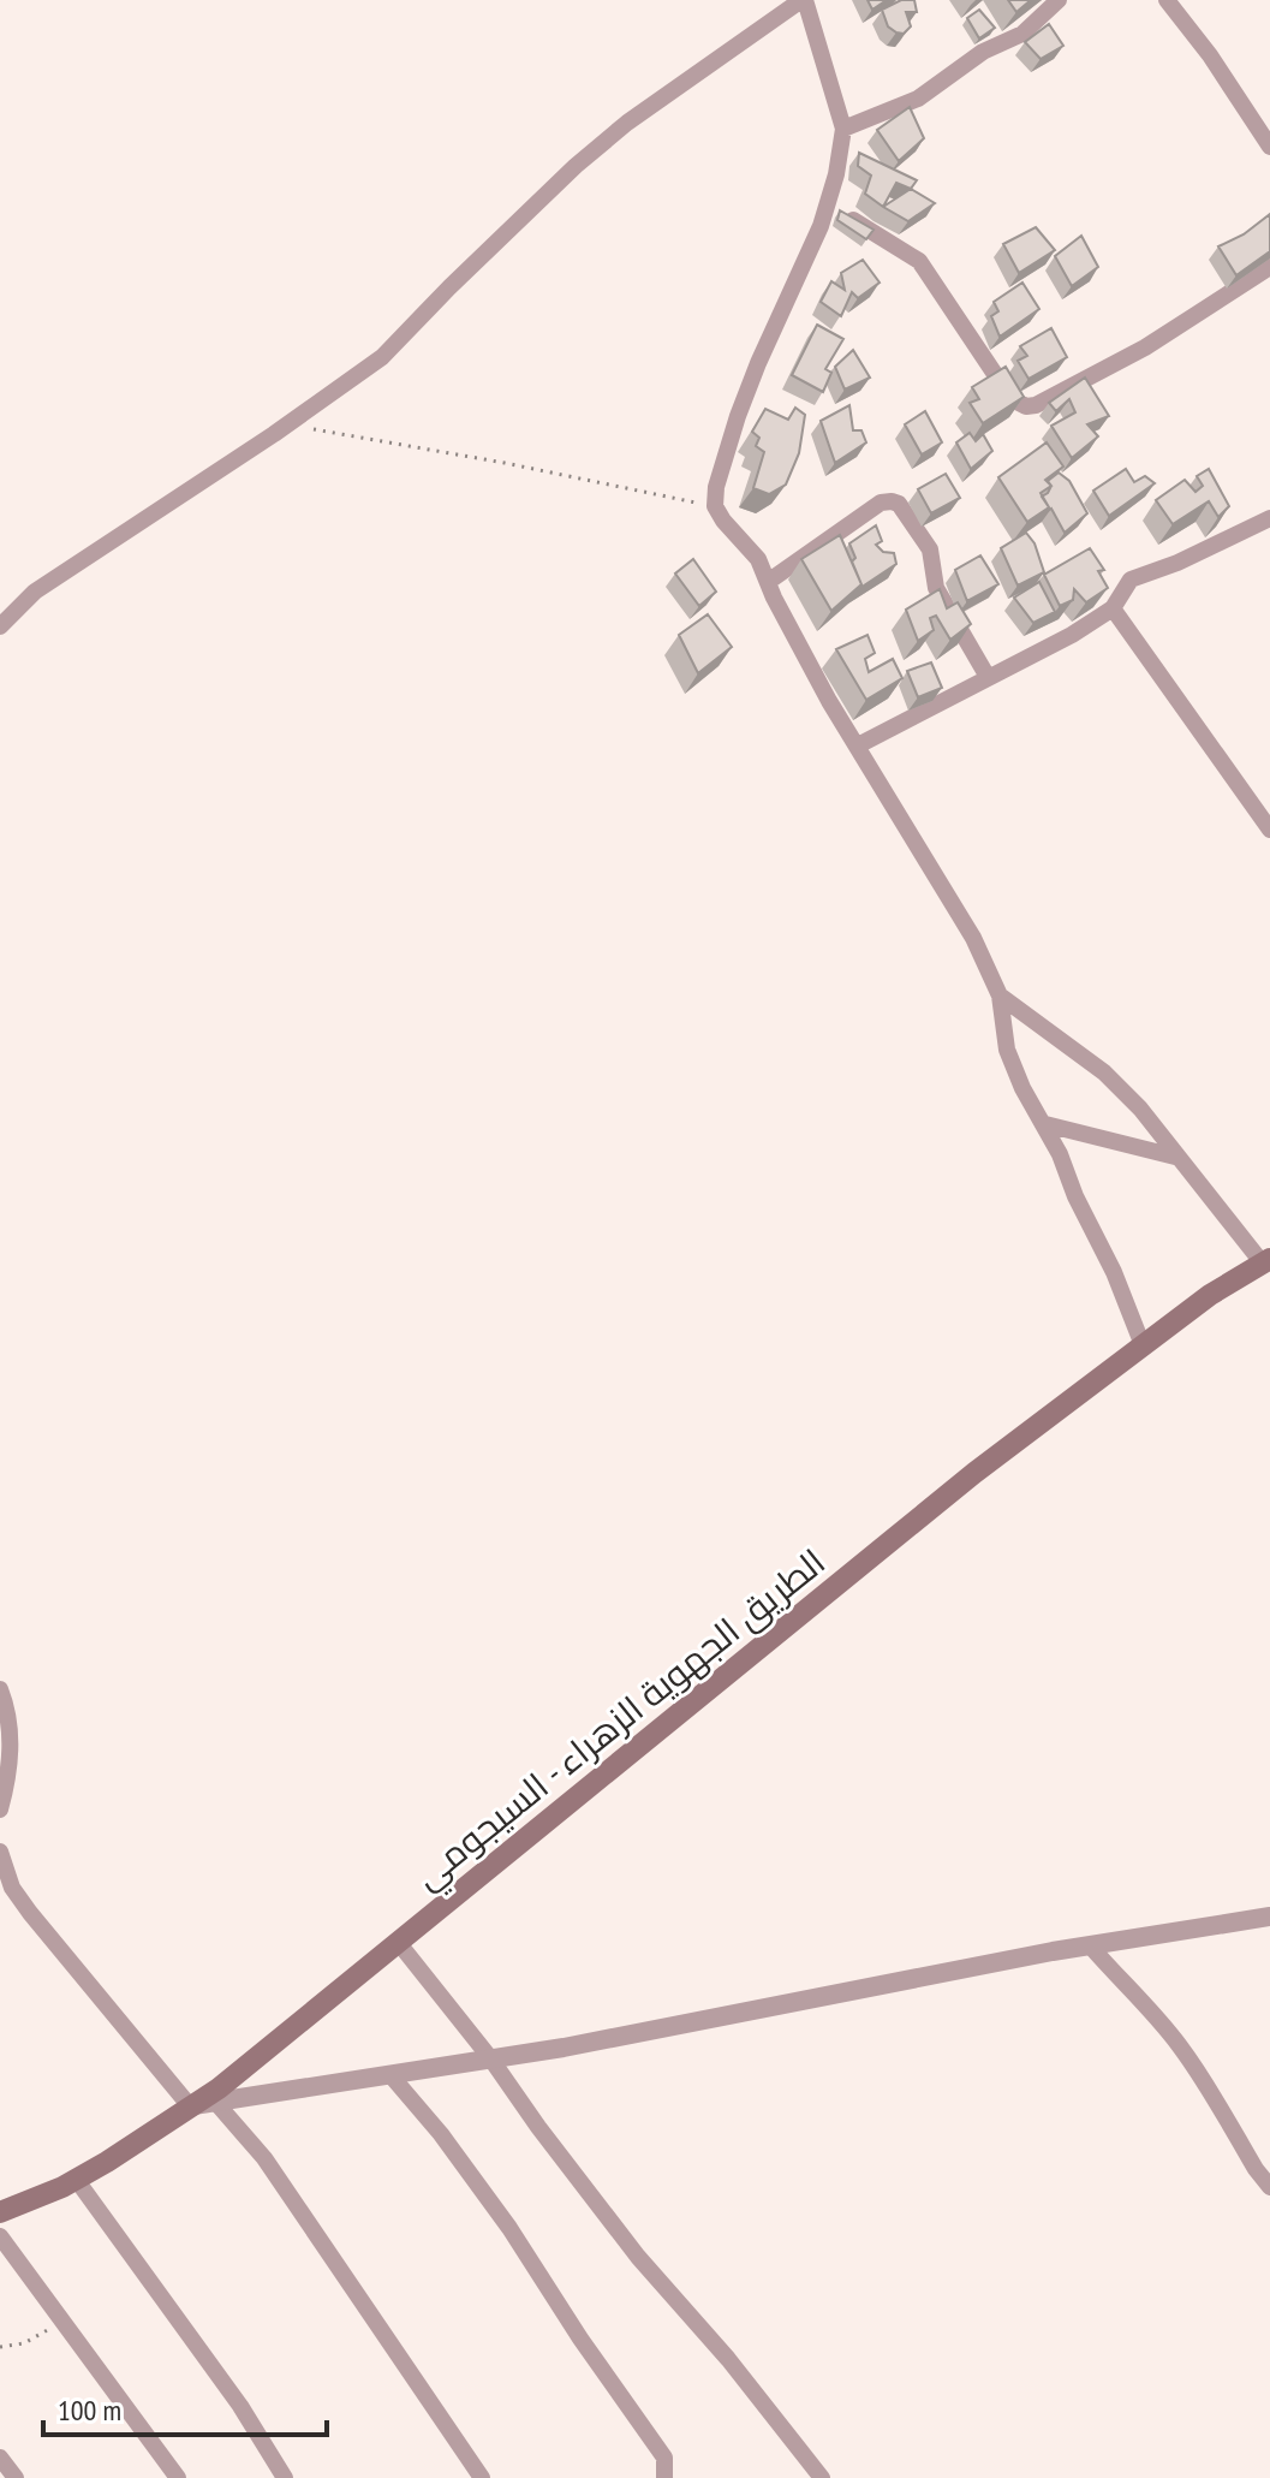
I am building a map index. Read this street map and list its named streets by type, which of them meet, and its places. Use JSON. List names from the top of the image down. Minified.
{"streets":{"main road":["الطريق الجهوية الزهراء - السيجومي"]},"scale_bar":"100 m"}
